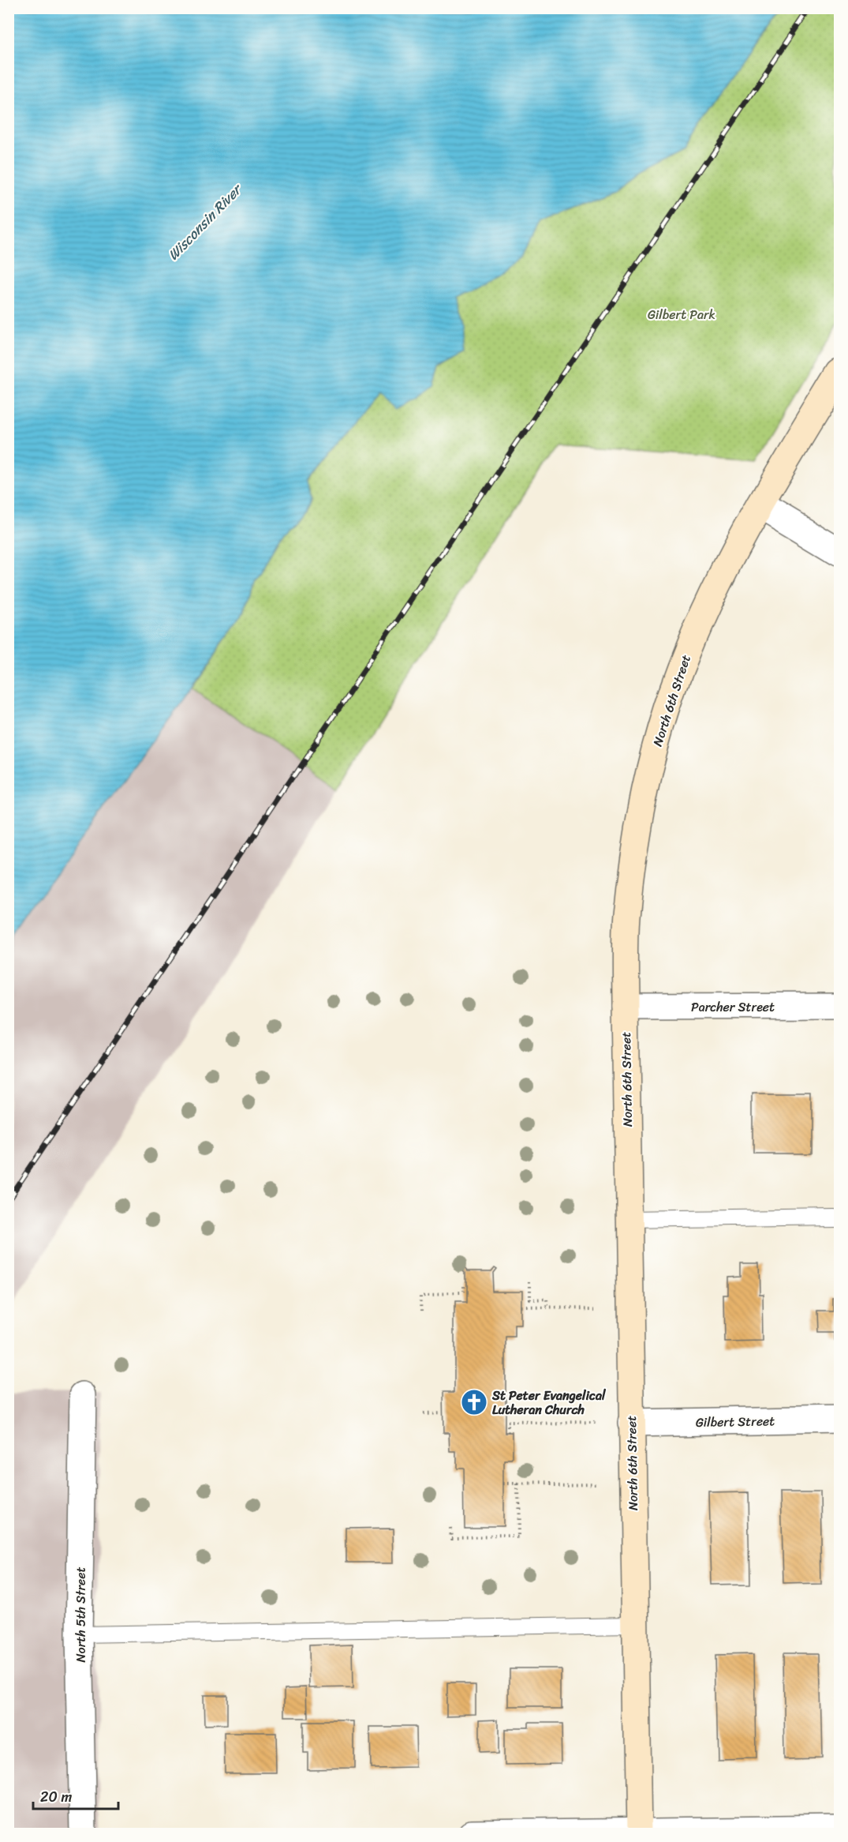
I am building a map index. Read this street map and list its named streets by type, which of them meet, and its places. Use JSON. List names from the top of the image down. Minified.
{"streets":{"main road":["North 6th Street"],"street":["Parcher Street","Gilbert Street","North 5th Street"]},"crossings":[["North 6th Street","Parcher Street"],["North 6th Street","Gilbert Street"]],"water":["Wisconsin River"],"parks":["Gilbert Park"],"places":{"church":["St Peter Evangelical Lutheran Church"]},"scale_bar":"20 m"}
